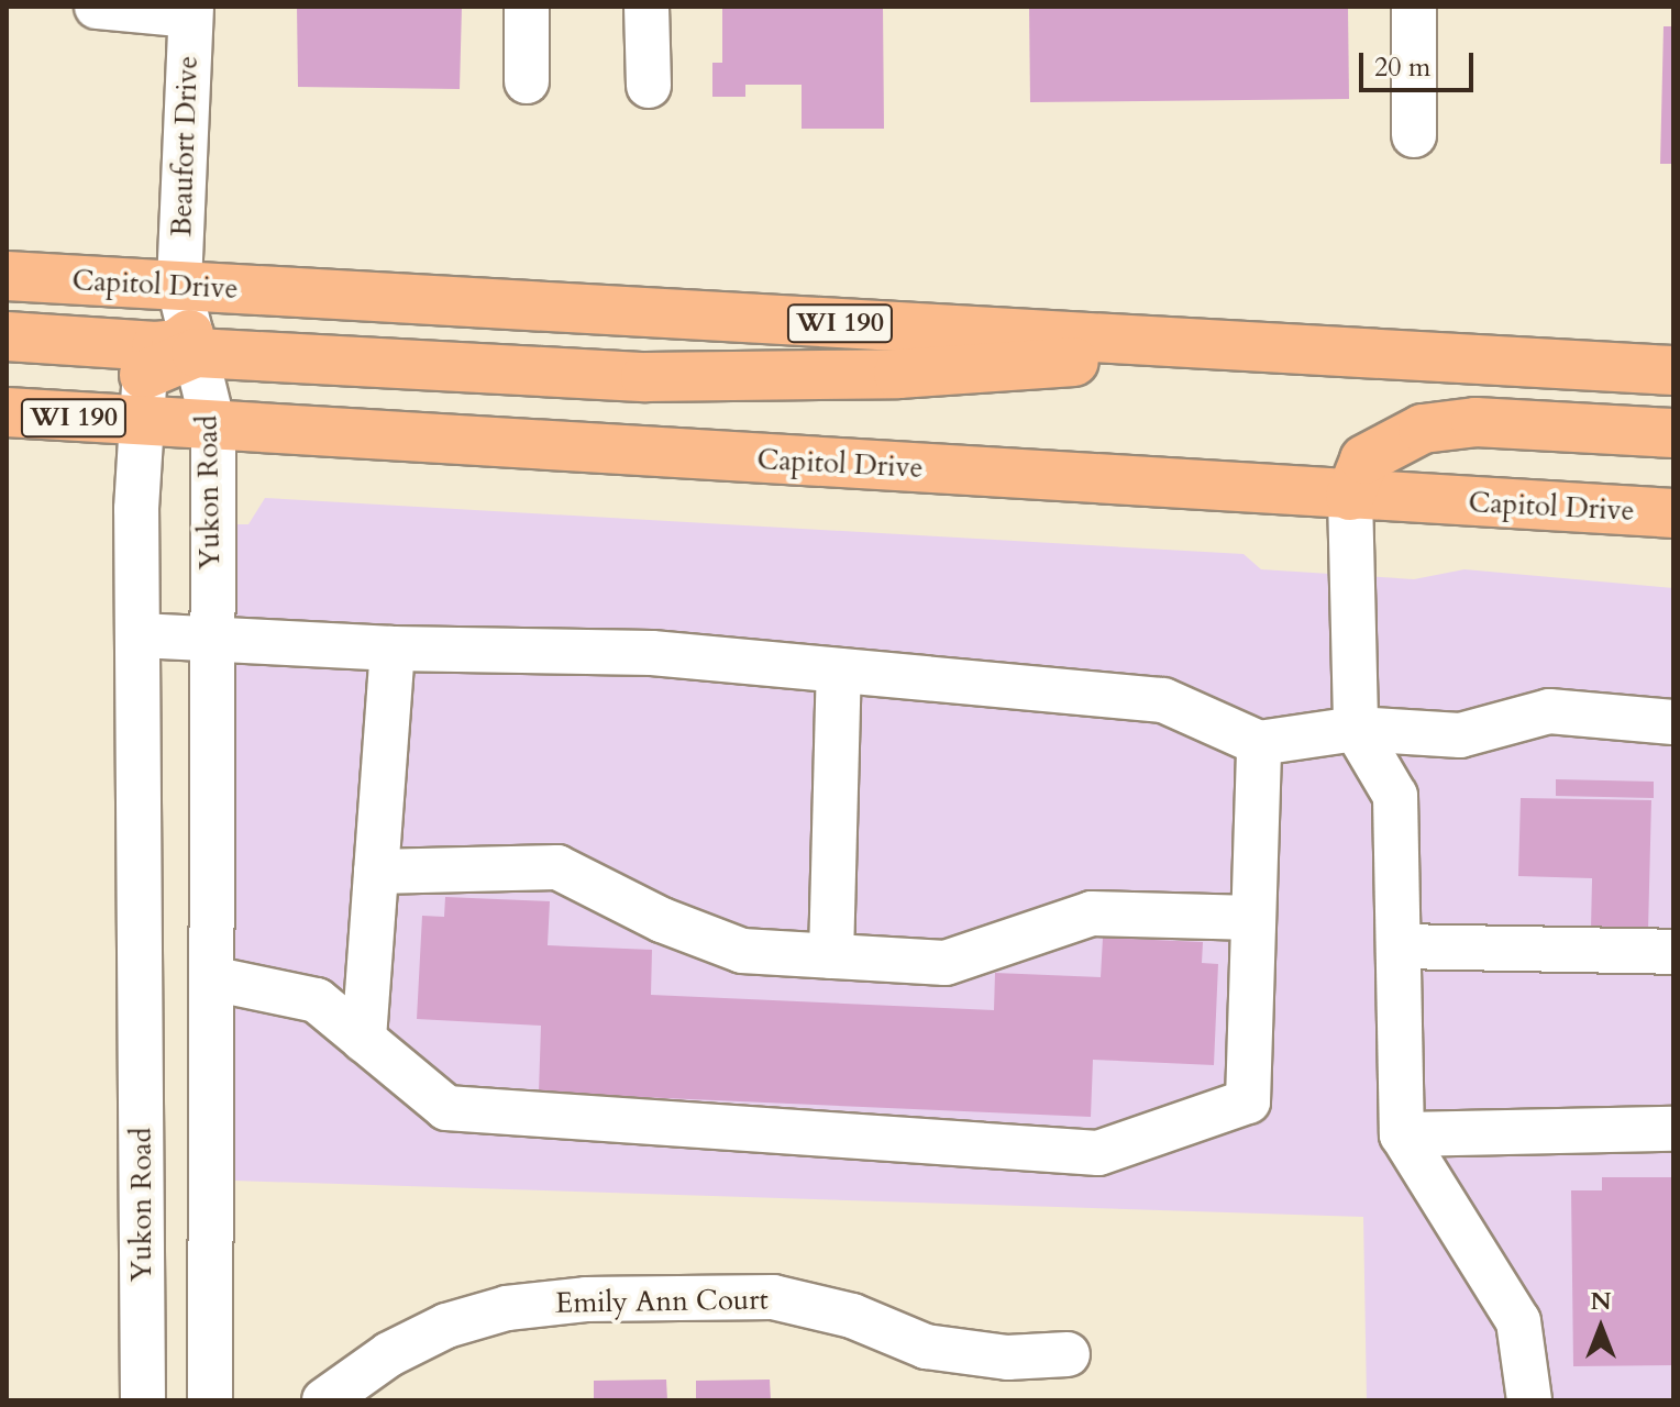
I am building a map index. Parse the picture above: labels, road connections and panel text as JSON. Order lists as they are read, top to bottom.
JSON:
{
  "streets": {
    "main road": ["Capitol Drive", "WI 190"],
    "street": ["Beaufort Drive", "Yukon Road", "Emily Ann Court"]
  },
  "crossings": [
    ["Beaufort Drive", "Capitol Drive"],
    ["Beaufort Drive", "Yukon Road"],
    ["Capitol Drive", "Yukon Road"]
  ],
  "scale_bar": "20 m",
  "north": "top"
}
